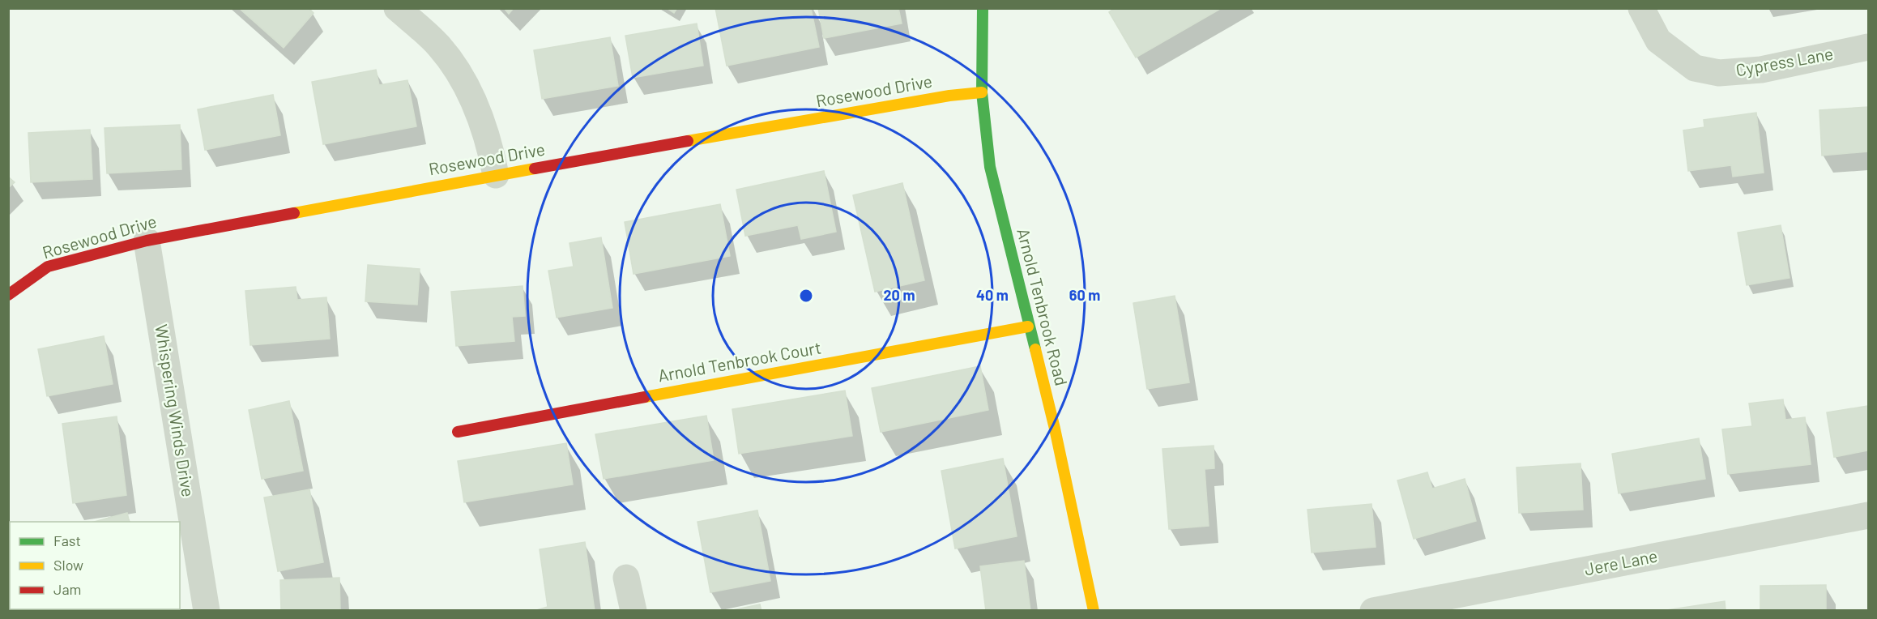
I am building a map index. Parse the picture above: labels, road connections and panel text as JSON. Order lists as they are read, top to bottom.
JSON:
{
  "streets": {
    "street": [
      "Cypress Lane",
      "Rosewood Drive",
      "Arnold Tenbrook Road",
      "Arnold Tenbrook Court",
      "Whispering Winds Drive",
      "Jere Lane"
    ]
  },
  "crossings": [
    ["Rosewood Drive", "Arnold Tenbrook Road"],
    ["Rosewood Drive", "Whispering Winds Drive"],
    ["Arnold Tenbrook Road", "Arnold Tenbrook Court"]
  ],
  "legend": ["Fast", "Slow", "Jam"],
  "rings": ["20 m", "40 m", "60 m"]
}
